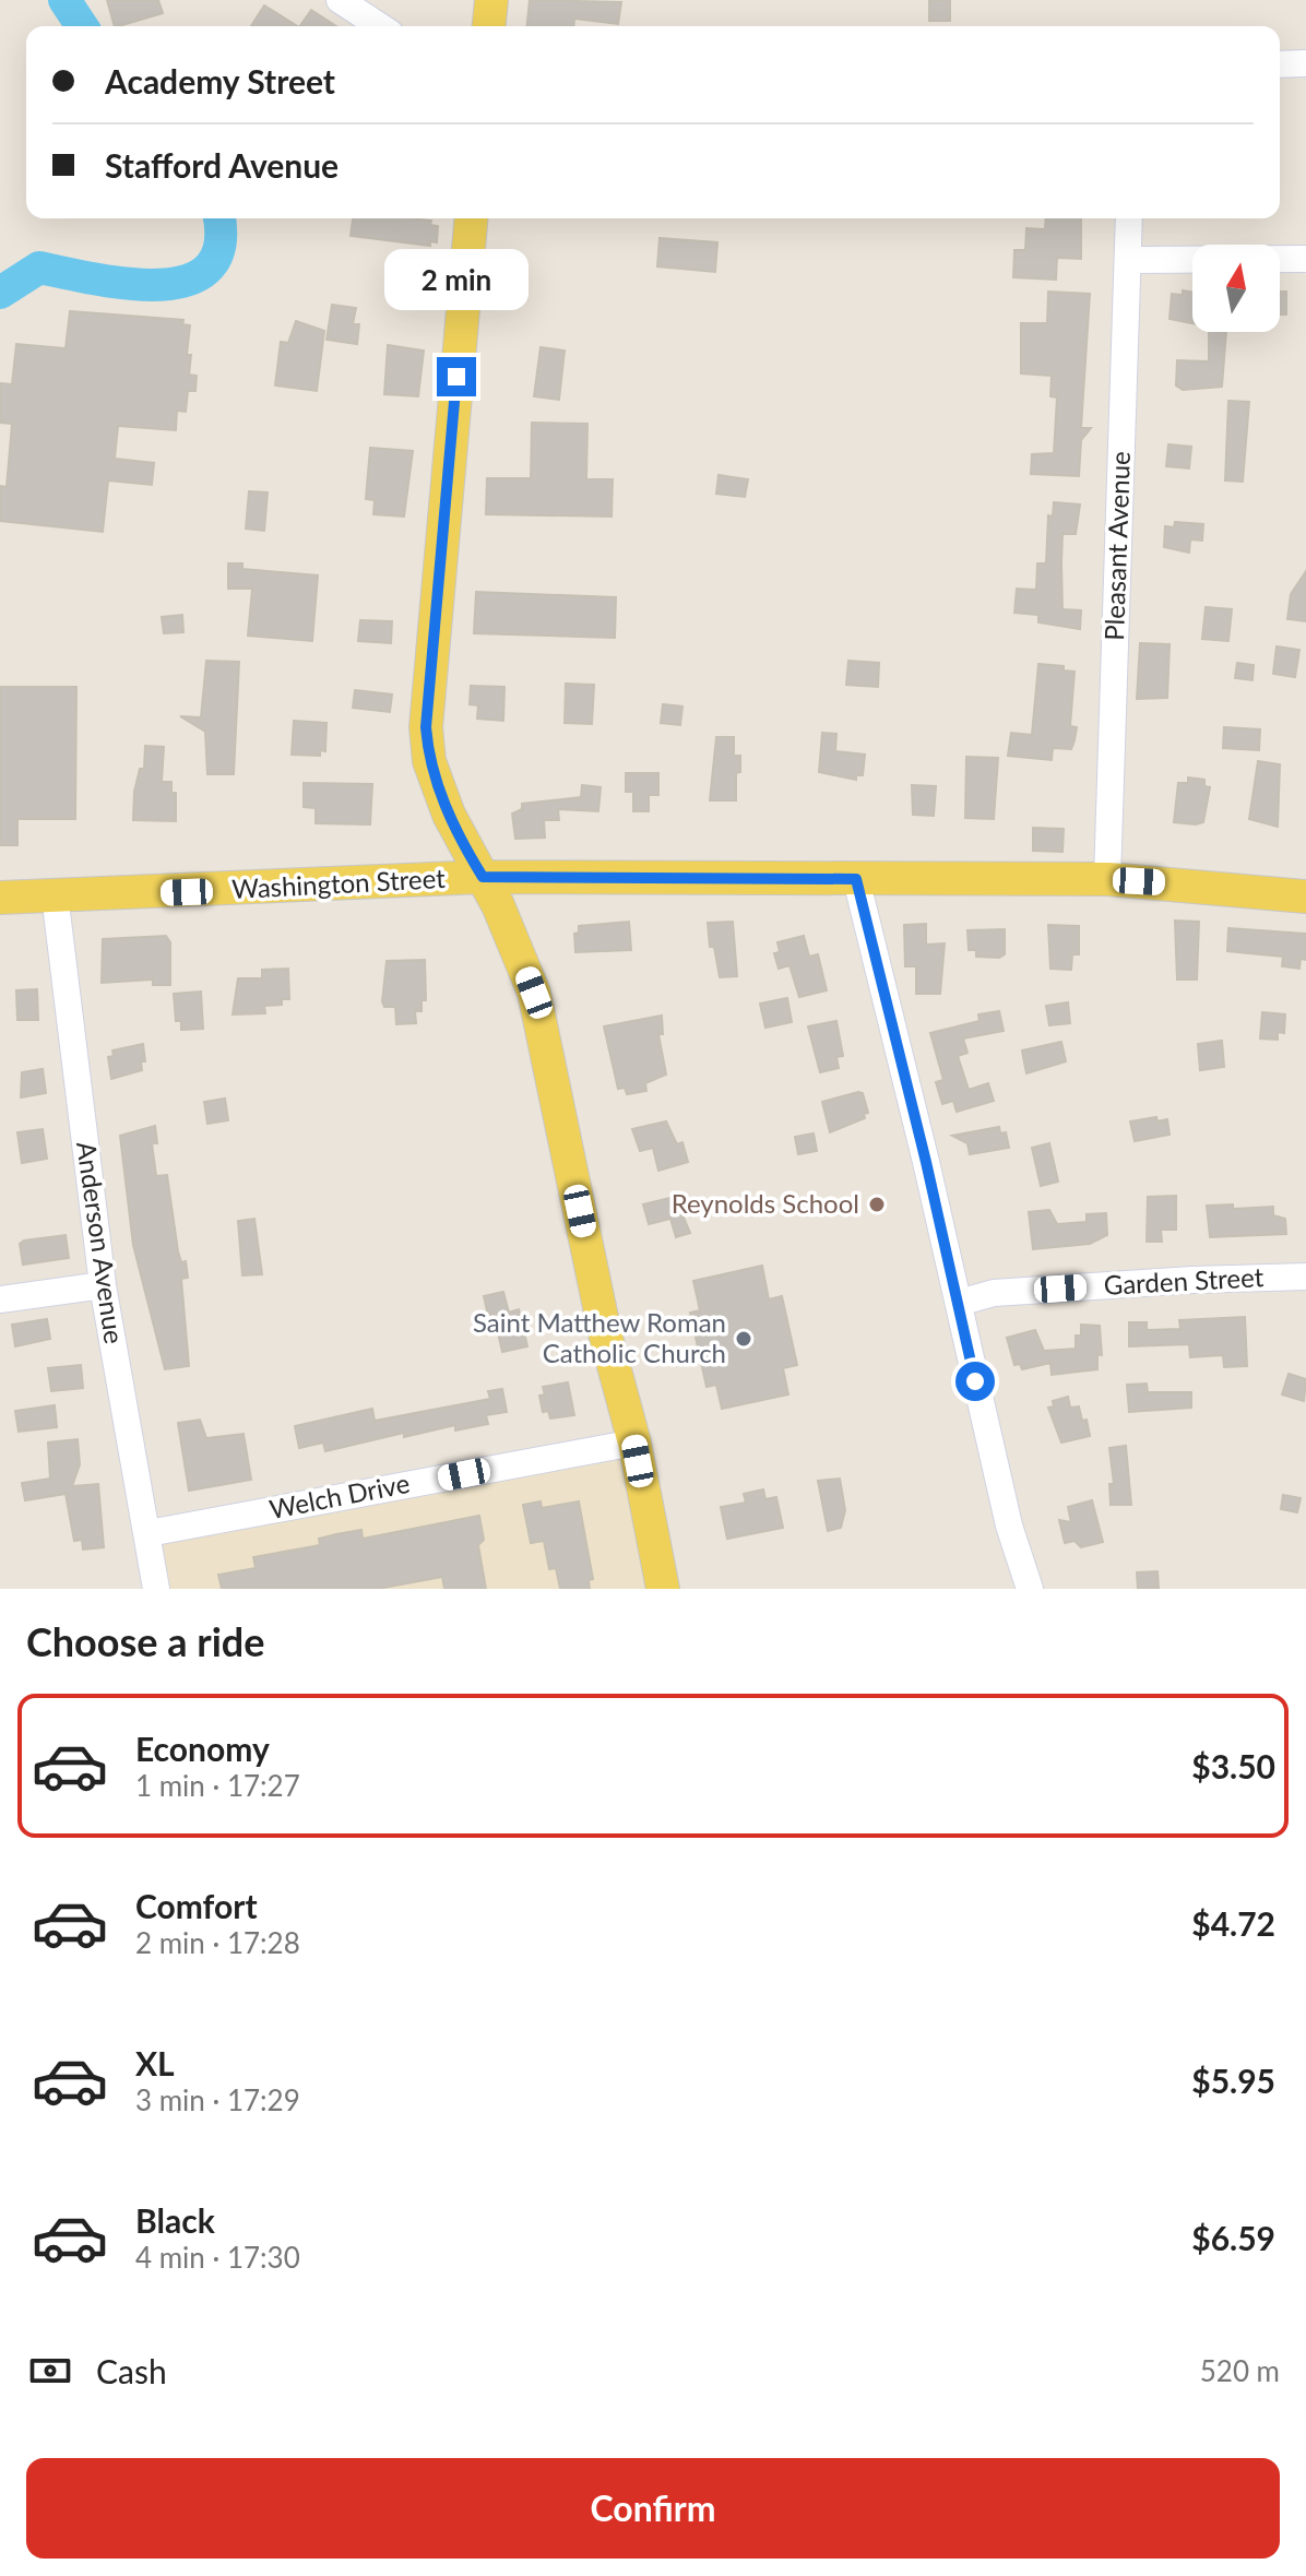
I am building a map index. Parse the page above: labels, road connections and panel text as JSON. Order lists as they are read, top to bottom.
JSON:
{
  "streets": {
    "main road": ["Washington Street"],
    "street": [
      "Pleasant Avenue",
      "Anderson Avenue",
      "Garden Street",
      "Welch Drive"
    ]
  },
  "crossings": [
    ["Pleasant Avenue", "Washington Street"],
    ["Washington Street", "Anderson Avenue"],
    ["Anderson Avenue", "Welch Drive"]
  ],
  "places": ["Reynolds School", "Saint Matthew Roman Catholic Church"],
  "north": "top",
  "page": {
    "banner": ["Academy Street", "Stafford Avenue"],
    "bubble": "2 min",
    "heading": "Choose a ride",
    "list": [
      {
        "name": "Economy",
        "note": "1 min · 17:27",
        "value": "$3.50"
      },
      {
        "name": "Comfort",
        "note": "2 min · 17:28",
        "value": "$4.72"
      },
      {
        "name": "XL",
        "note": "3 min · 17:29",
        "value": "$5.95"
      },
      {
        "name": "Black",
        "note": "4 min · 17:30",
        "value": "$6.59"
      }
    ],
    "pay": ["Cash", "520 m"],
    "buttons": "Confirm"
  }
}
